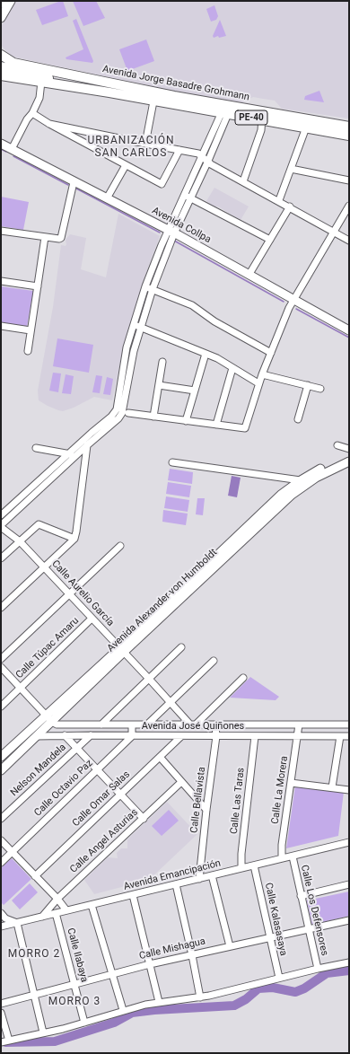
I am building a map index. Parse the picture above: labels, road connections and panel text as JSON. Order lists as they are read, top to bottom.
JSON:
{
  "streets": {
    "highway": ["Avenida Jorge Basadre Grohmann", "PE-40"],
    "main road": ["Avenida Collpa", "Avenida Alexander von Humboldt"],
    "street": [
      "Calle Aurelio García",
      "Calle Túpac Amaru",
      "Avenida José Quiñones",
      "Nelson Mandela",
      "Calle Octavio Paz",
      "Calle La Morera",
      "Calle Omar Salas",
      "Calle Bellavista",
      "Calle Las Taras",
      "Calle Angel Asturias",
      "Avenida Emancipación",
      "Calle Los Defensores",
      "Calle Kalasasaya",
      "Calle Mishagua",
      "Calle Ilabaya"
    ]
  },
  "crossings": [
    ["Calle Aurelio García", "Avenida Alexander von Humboldt"],
    ["Calle Aurelio García", "Calle Túpac Amaru"],
    ["Calle Aurelio García", "Avenida José Quiñones"],
    ["Avenida Alexander von Humboldt", "Avenida José Quiñones"],
    ["Avenida José Quiñones", "Nelson Mandela"],
    ["Avenida José Quiñones", "Calle Octavio Paz"],
    ["Avenida José Quiñones", "Calle La Morera"],
    ["Avenida José Quiñones", "Calle Omar Salas"],
    ["Avenida José Quiñones", "Calle Bellavista"],
    ["Avenida José Quiñones", "Calle Las Taras"],
    ["Calle La Morera", "Avenida Emancipación"],
    ["Calle Bellavista", "Avenida Emancipación"],
    ["Calle Las Taras", "Avenida Emancipación"],
    ["Calle Angel Asturias", "Avenida Emancipación"],
    ["Avenida Emancipación", "Calle Los Defensores"],
    ["Avenida Emancipación", "Calle Kalasasaya"],
    ["Avenida Emancipación", "Calle Ilabaya"],
    ["Calle Los Defensores", "Calle Mishagua"],
    ["Calle Kalasasaya", "Calle Mishagua"],
    ["Calle Mishagua", "Calle Ilabaya"]
  ],
  "districts": ["URBANIZACIÓN SAN CARLOS", "MORRO 2", "MORRO 3"]
}
